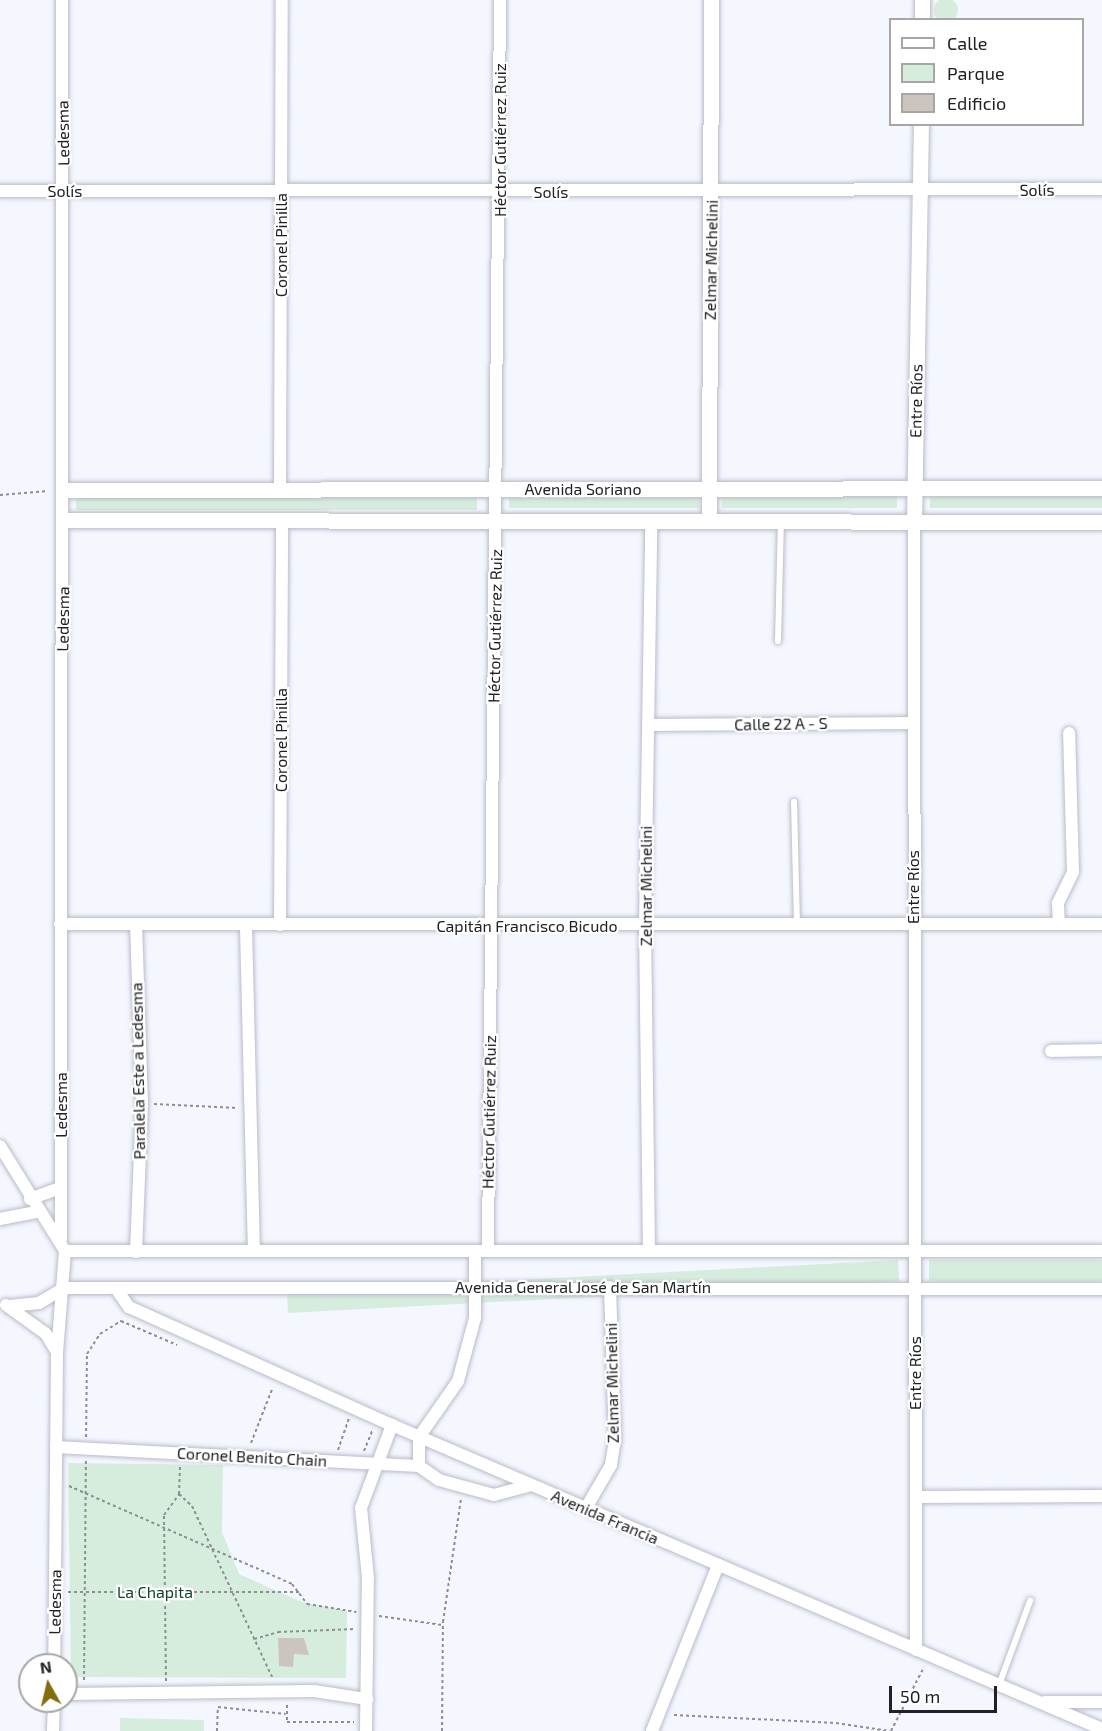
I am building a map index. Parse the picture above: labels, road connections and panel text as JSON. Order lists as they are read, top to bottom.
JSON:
{
  "streets": {
    "street": [
      "Ledesma",
      "Héctor Gutiérrez Ruiz",
      "Solís",
      "Coronel Pinilla",
      "Zelmar Michelini",
      "Entre Ríos",
      "Avenida Soriano",
      "Calle 22 A - S",
      "Capitán Francisco Bicudo",
      "Paralela Este a Ledesma",
      "Avenida General José de San Martín",
      "Coronel Benito Chain",
      "Avenida Francia"
    ]
  },
  "crossings": [
    ["Ledesma", "Solís"],
    ["Ledesma", "Avenida Soriano"],
    ["Ledesma", "Capitán Francisco Bicudo"],
    ["Ledesma", "Avenida General José de San Martín"],
    ["Ledesma", "Coronel Benito Chain"],
    ["Héctor Gutiérrez Ruiz", "Solís"],
    ["Héctor Gutiérrez Ruiz", "Avenida Soriano"],
    ["Héctor Gutiérrez Ruiz", "Capitán Francisco Bicudo"],
    ["Solís", "Coronel Pinilla"],
    ["Solís", "Zelmar Michelini"],
    ["Solís", "Entre Ríos"],
    ["Coronel Pinilla", "Avenida Soriano"],
    ["Coronel Pinilla", "Capitán Francisco Bicudo"],
    ["Zelmar Michelini", "Avenida Soriano"],
    ["Zelmar Michelini", "Calle 22 A - S"],
    ["Zelmar Michelini", "Capitán Francisco Bicudo"],
    ["Zelmar Michelini", "Avenida General José de San Martín"],
    ["Zelmar Michelini", "Avenida Francia"],
    ["Entre Ríos", "Avenida Soriano"],
    ["Entre Ríos", "Calle 22 A - S"],
    ["Entre Ríos", "Capitán Francisco Bicudo"],
    ["Entre Ríos", "Avenida General José de San Martín"],
    ["Entre Ríos", "Avenida Francia"],
    ["Capitán Francisco Bicudo", "Paralela Este a Ledesma"],
    ["Avenida General José de San Martín", "Avenida Francia"]
  ],
  "parks": ["La Chapita"],
  "legend": ["Calle", "Parque", "Edificio"],
  "scale_bar": "50 m",
  "north": "top"
}
